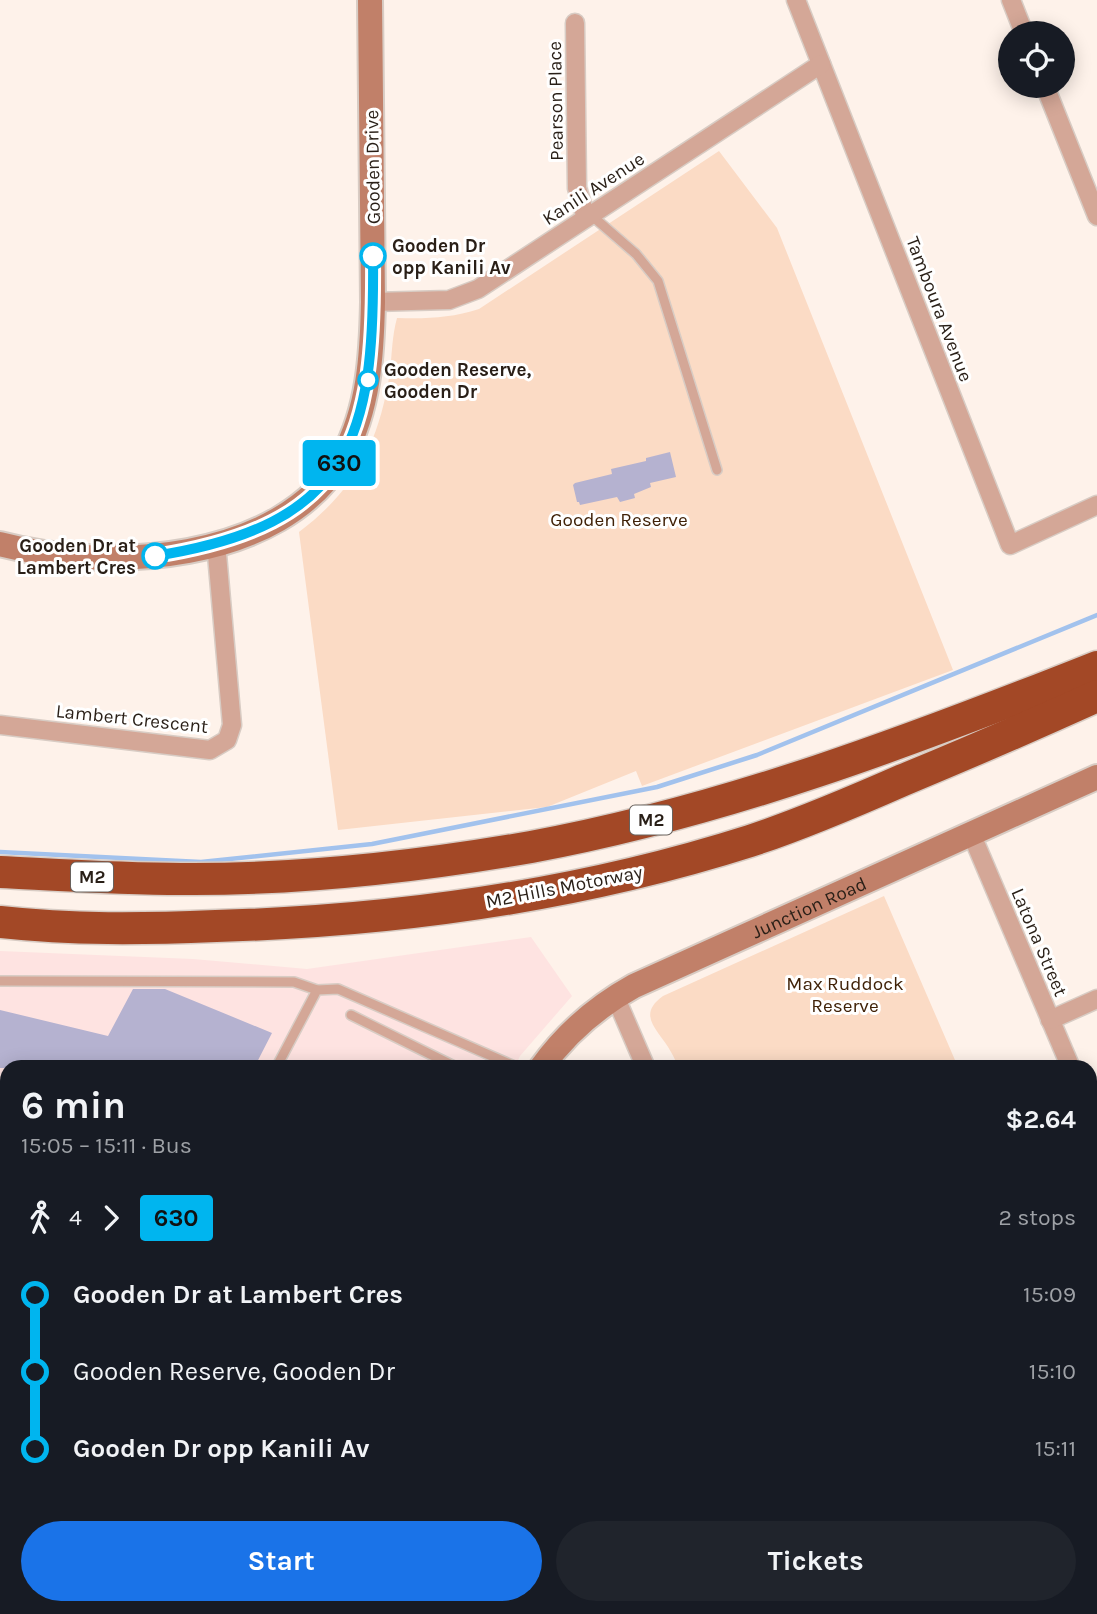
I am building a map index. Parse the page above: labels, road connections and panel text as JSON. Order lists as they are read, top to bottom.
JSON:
{
  "streets": {
    "highway": ["M2", "M2 Hills Motorway"],
    "street": [
      "Pearson Place",
      "Gooden Drive",
      "Kanili Avenue",
      "Tamboura Avenue",
      "Lambert Crescent",
      "Junction Road",
      "Latona Street"
    ]
  },
  "crossings": [
    ["Pearson Place", "Kanili Avenue"],
    ["Gooden Drive", "Kanili Avenue"],
    ["Gooden Drive", "Lambert Crescent"],
    ["Kanili Avenue", "Tamboura Avenue"],
    ["Junction Road", "Latona Street"]
  ],
  "parks": ["Gooden Reserve", "Max Ruddock Reserve"],
  "places": ["Gooden Dr opp Kanili Av", "Gooden Reserve, Gooden Dr", "Gooden Dr at Lambert Cres"],
  "lines": ["bus line 630"],
  "page": {
    "on_map": "630",
    "heading": ["6 min", "15:05 – 15:11 · Bus", "$2.64"],
    "legs": ["4", "630", "2 stops"],
    "list": [
      {
        "name": "Gooden Dr at Lambert Cres",
        "value": "15:09"
      },
      {
        "name": "Gooden Reserve, Gooden Dr",
        "value": "15:10"
      },
      {
        "name": "Gooden Dr opp Kanili Av",
        "value": "15:11"
      }
    ],
    "buttons": ["Start", "Tickets"]
  }
}
